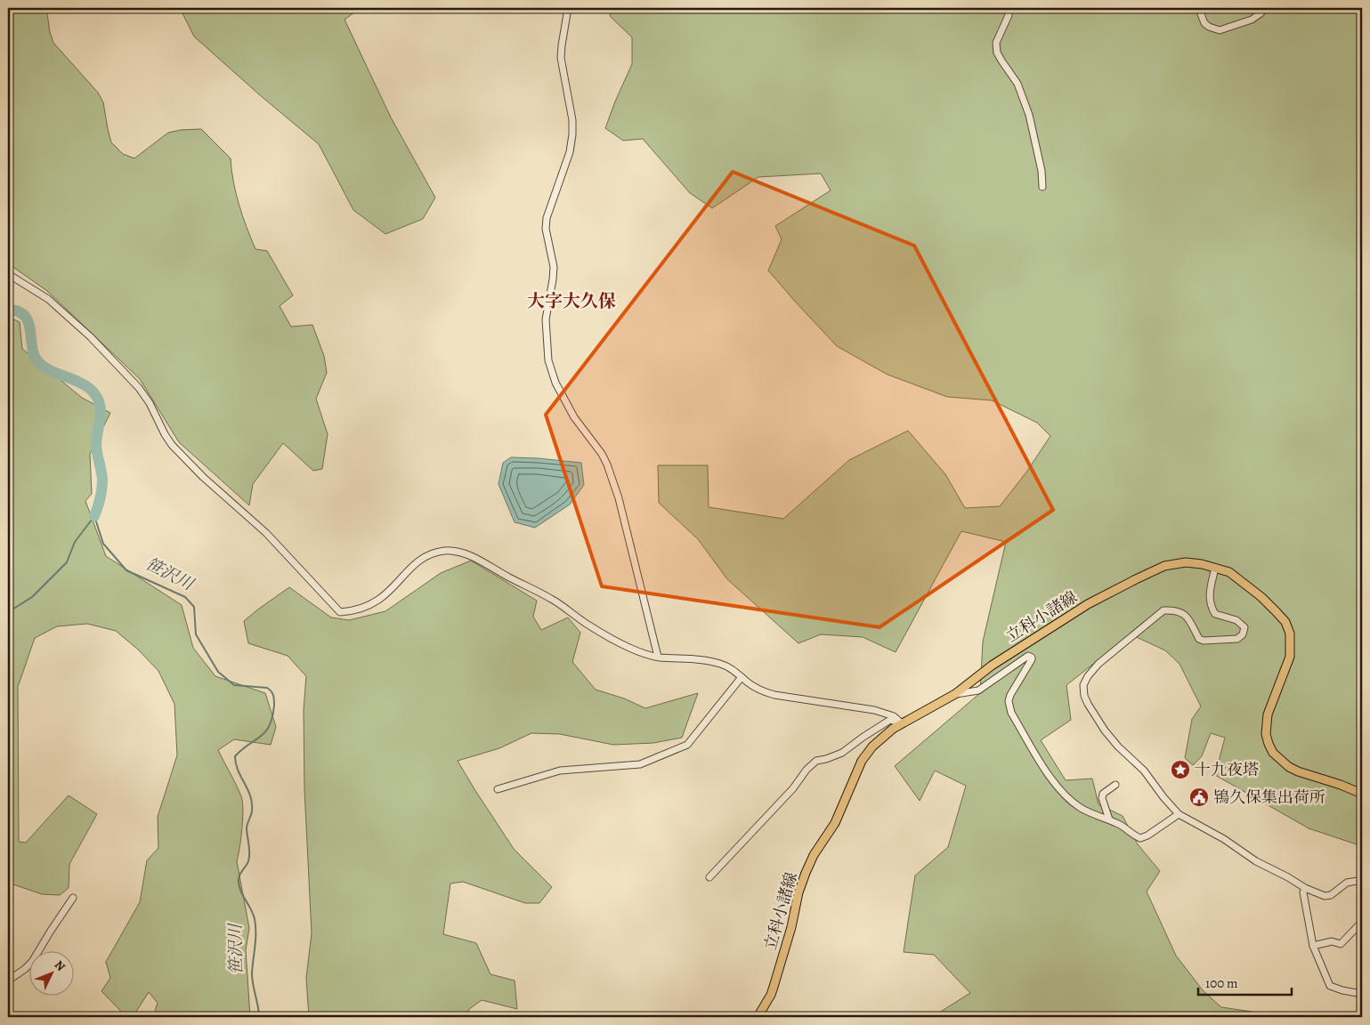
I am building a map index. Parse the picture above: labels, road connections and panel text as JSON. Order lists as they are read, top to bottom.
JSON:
{
  "streets": {
    "main road": ["立科小諸線"]
  },
  "districts": ["大字大久保"],
  "water": ["笹沢川"],
  "places": {
    "place": ["十九夜塔"],
    "public building": ["鴇久保集出荷所"]
  },
  "scale_bar": "100 m",
  "north": "top right"
}
